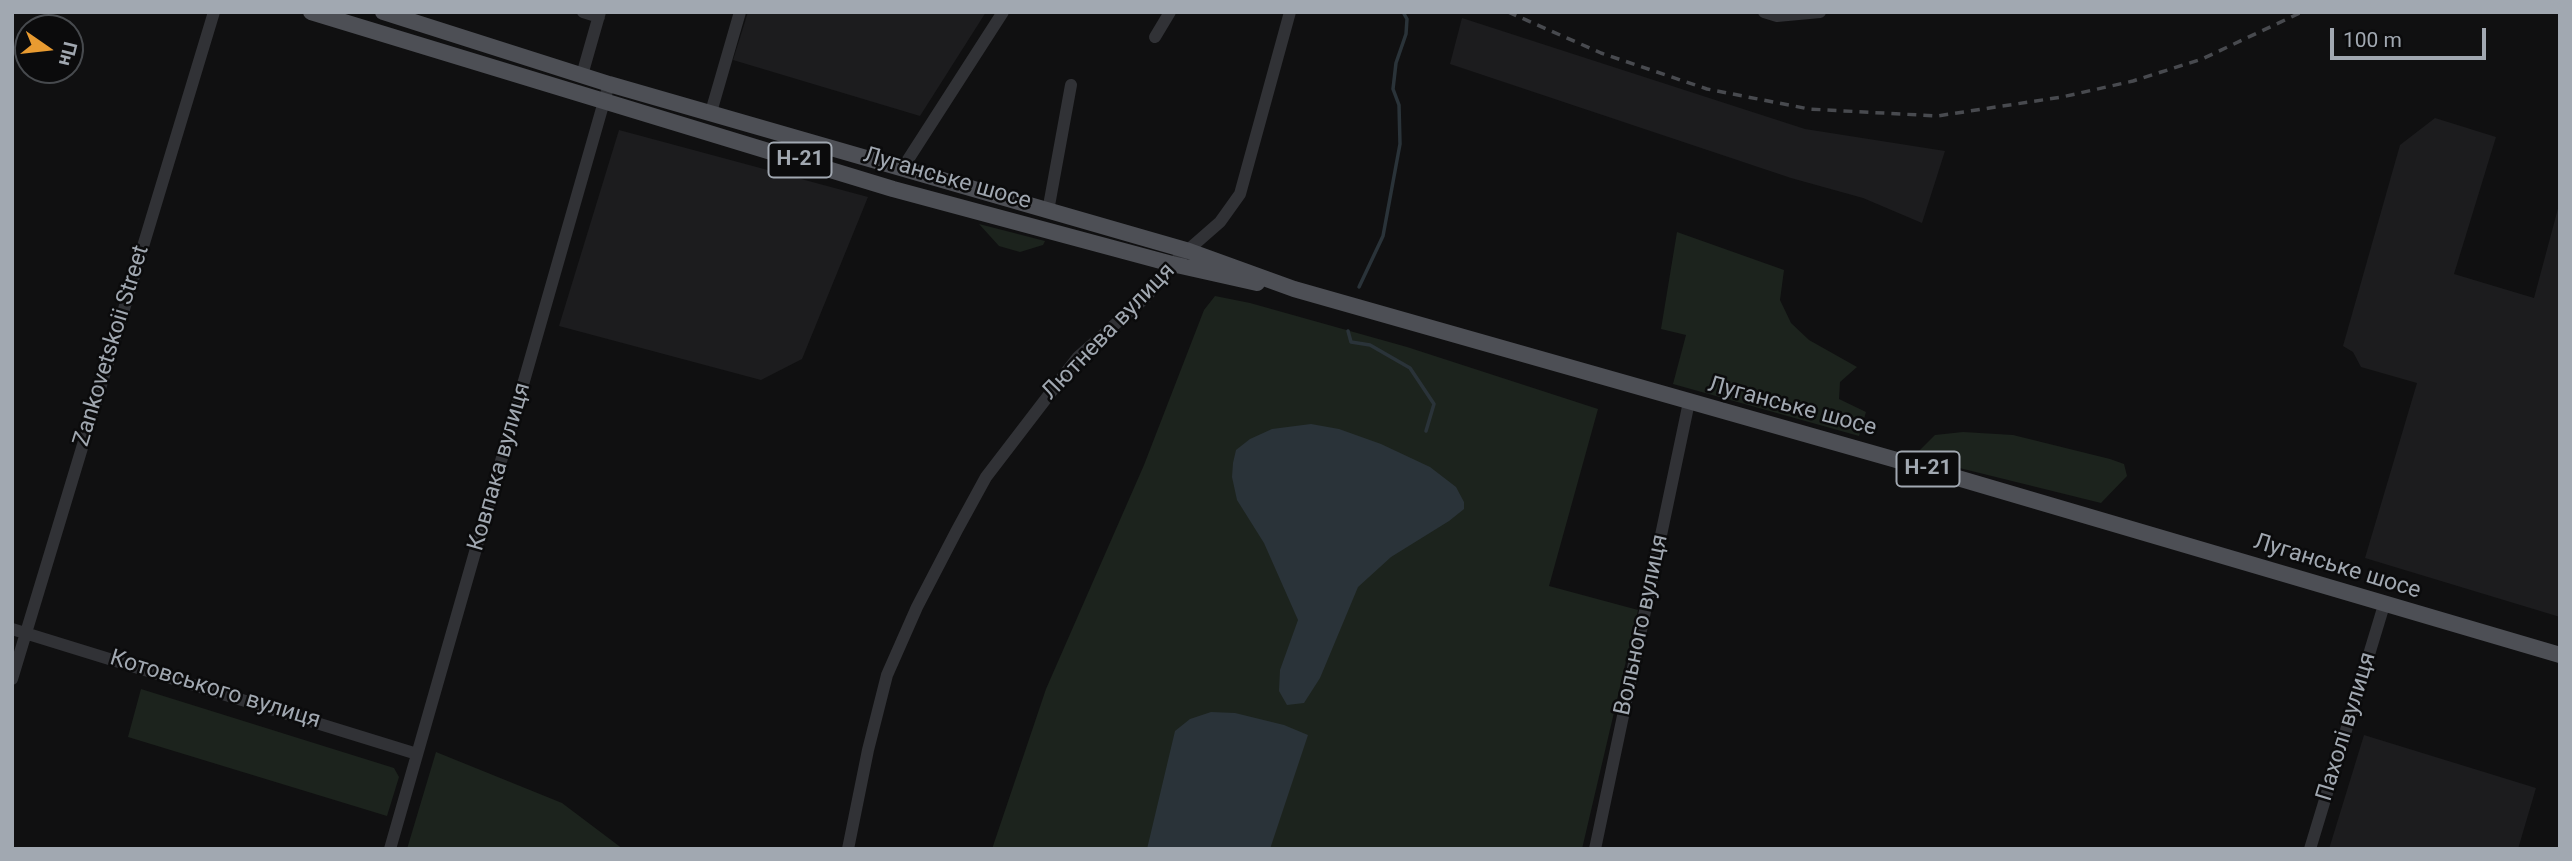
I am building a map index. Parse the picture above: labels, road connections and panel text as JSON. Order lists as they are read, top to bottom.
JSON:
{
  "streets": {
    "main road": ["Н-21", "Луганське шосе"],
    "street": [
      "Лютнева вулиця",
      "Zankovetskoii Street",
      "Ковпака вулиця",
      "Вольного вулиця",
      "Котовського вулиця",
      "Пахолі вулиця"
    ]
  },
  "crossings": [
    ["Луганське шосе", "Лютнева вулиця"],
    ["Луганське шосе", "Ковпака вулиця"],
    ["Луганське шосе", "Вольного вулиця"],
    ["Луганське шосе", "Пахолі вулиця"],
    ["Zankovetskoii Street", "Котовського вулиця"],
    ["Ковпака вулиця", "Котовського вулиця"]
  ],
  "scale_bar": "100 m",
  "north": "right"
}
